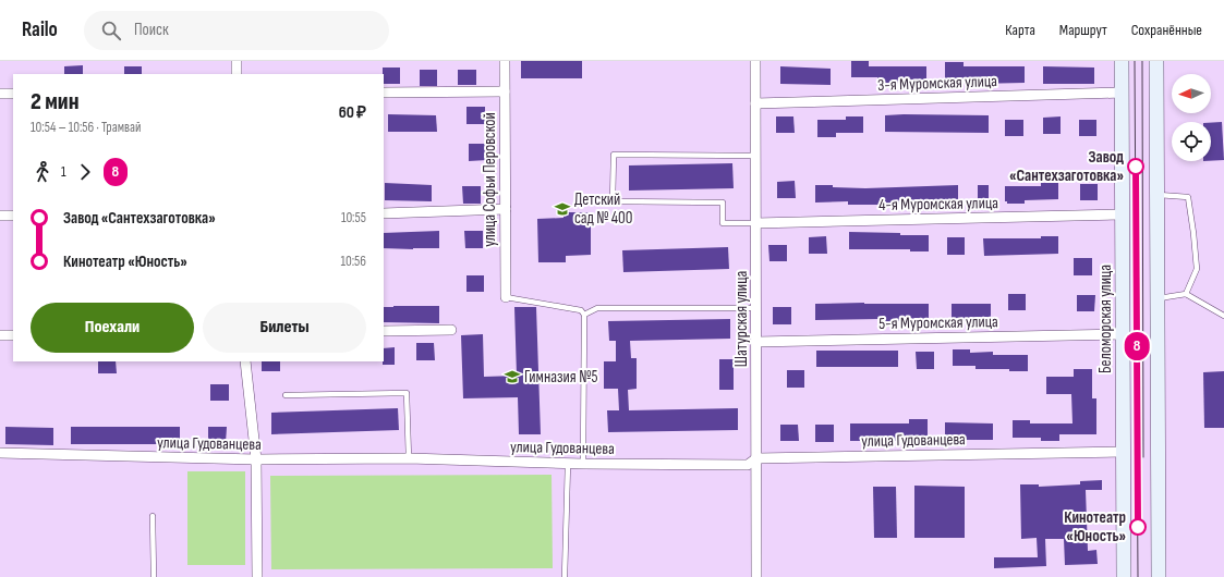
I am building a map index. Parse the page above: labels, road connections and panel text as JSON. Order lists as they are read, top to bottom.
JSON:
{
  "streets": {
    "main road": ["Беломорская улица"],
    "street": [
      "3-я Муромская улица",
      "улица Софьи Перовской",
      "4-я Муромская улица",
      "Шатурская улица",
      "5-я Муромская улица",
      "улица Гудованцева"
    ]
  },
  "crossings": [
    ["3-я Муромская улица", "Шатурская улица"],
    ["3-я Муромская улица", "Беломорская улица"],
    ["4-я Муромская улица", "Шатурская улица"],
    ["4-я Муромская улица", "Беломорская улица"],
    ["Шатурская улица", "5-я Муромская улица"],
    ["Шатурская улица", "улица Гудованцева"],
    ["Беломорская улица", "5-я Муромская улица"],
    ["Беломорская улица", "улица Гудованцева"]
  ],
  "places": {
    "other": ["Завод «Сантехзаготовка»", "Кинотеатр «Юность»"],
    "school or university": ["Детский сад № 400", "Гимназия №5"]
  },
  "lines": ["tram line 8"],
  "north": "left",
  "page": {
    "header": "Railo",
    "search": "Поиск",
    "nav": ["Карта", "Маршрут", "Сохранённые"],
    "on_map": "8",
    "heading": ["2 мин", "10:54 – 10:56 · Трамвай", "60 ₽"],
    "legs": ["1", "8"],
    "list": [
      {
        "name": "Завод «Сантехзаготовка»",
        "value": "10:55"
      },
      {
        "name": "Кинотеатр «Юность»",
        "value": "10:56"
      }
    ],
    "buttons": ["Поехали", "Билеты"]
  }
}
